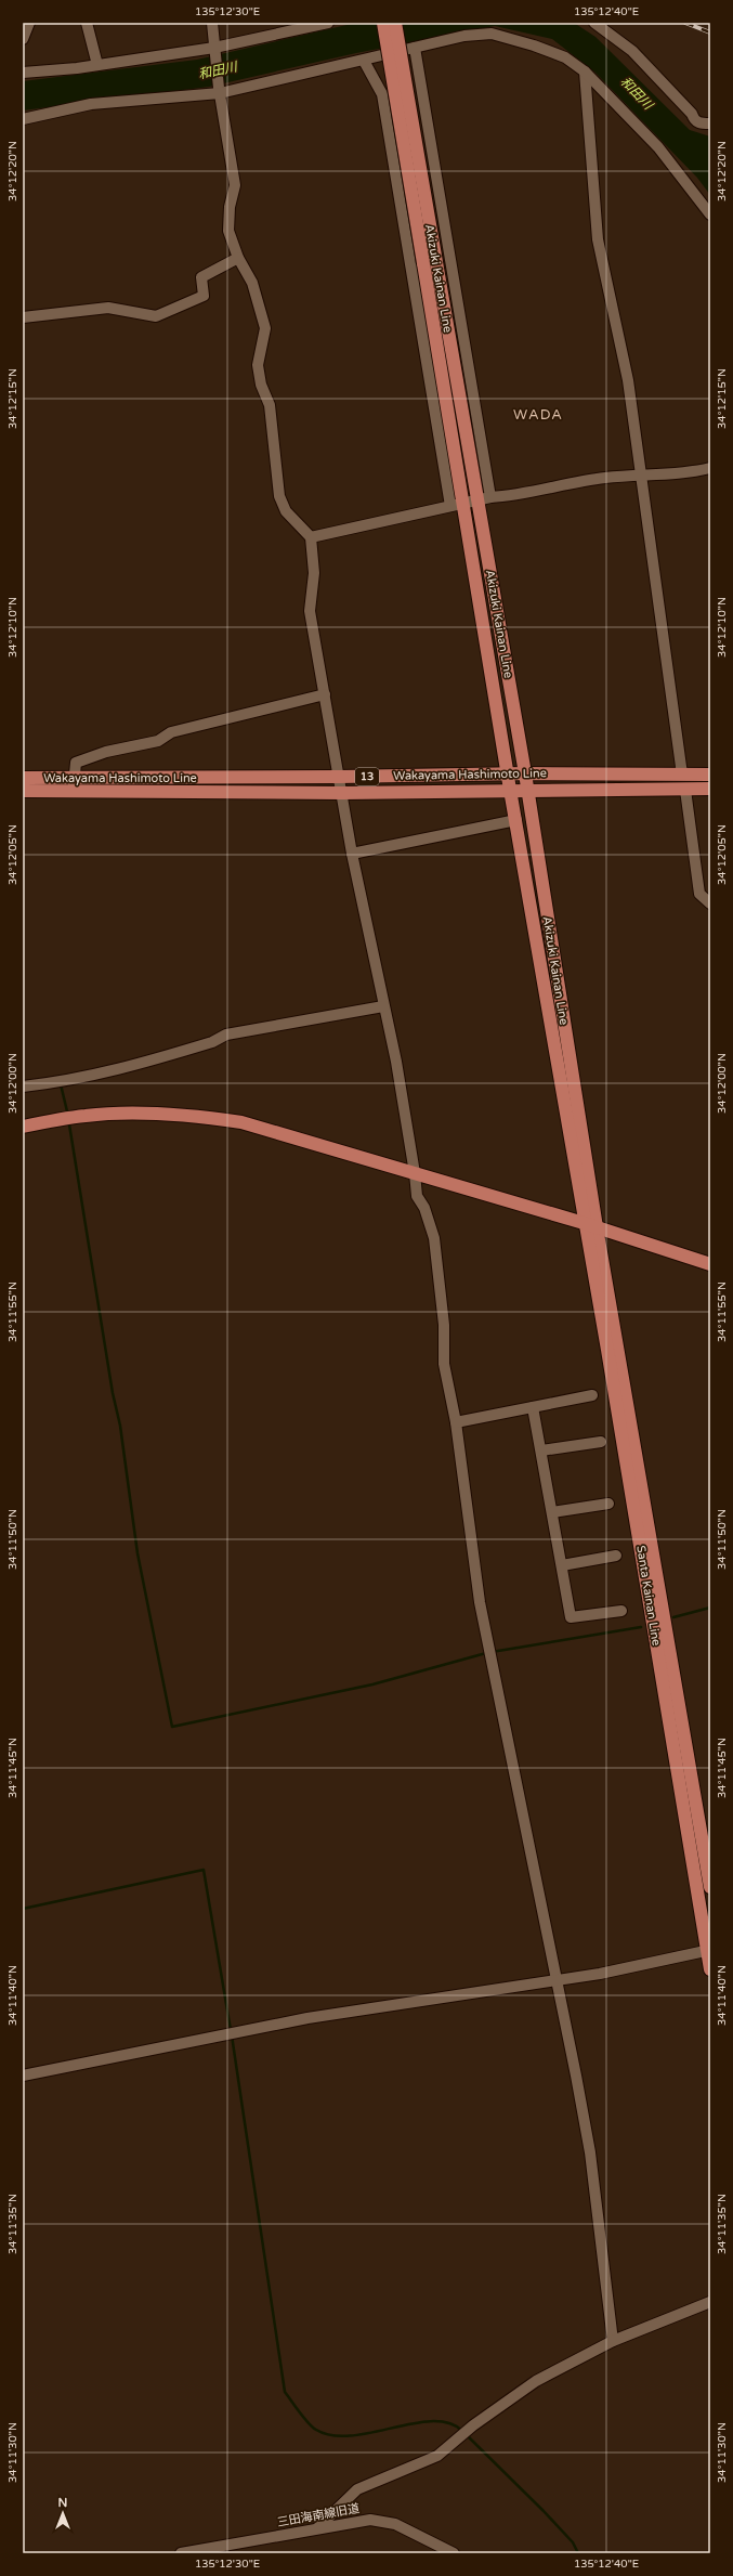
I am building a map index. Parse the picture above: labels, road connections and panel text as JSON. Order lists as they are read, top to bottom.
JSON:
{
  "streets": {
    "main road": [
      "Akizuki Kainan Line",
      "Wakayama Hashimoto Line",
      "13",
      "Santa Kainan Line"
    ],
    "street": ["三田海南線旧道"]
  },
  "crossings": [
    ["Akizuki Kainan Line", "Wakayama Hashimoto Line"],
    ["Akizuki Kainan Line", "Santa Kainan Line"]
  ],
  "districts": ["WADA"],
  "water": ["和田川"],
  "north": "top",
  "coordinates": [
    "135°12'30\"E",
    "135°12'40\"E",
    "34°12'20\"N",
    "34°12'15\"N",
    "34°12'10\"N",
    "34°12'05\"N",
    "34°12'00\"N",
    "34°11'55\"N",
    "34°11'50\"N",
    "34°11'45\"N",
    "34°11'40\"N",
    "34°11'35\"N",
    "34°11'30\"N"
  ]
}
